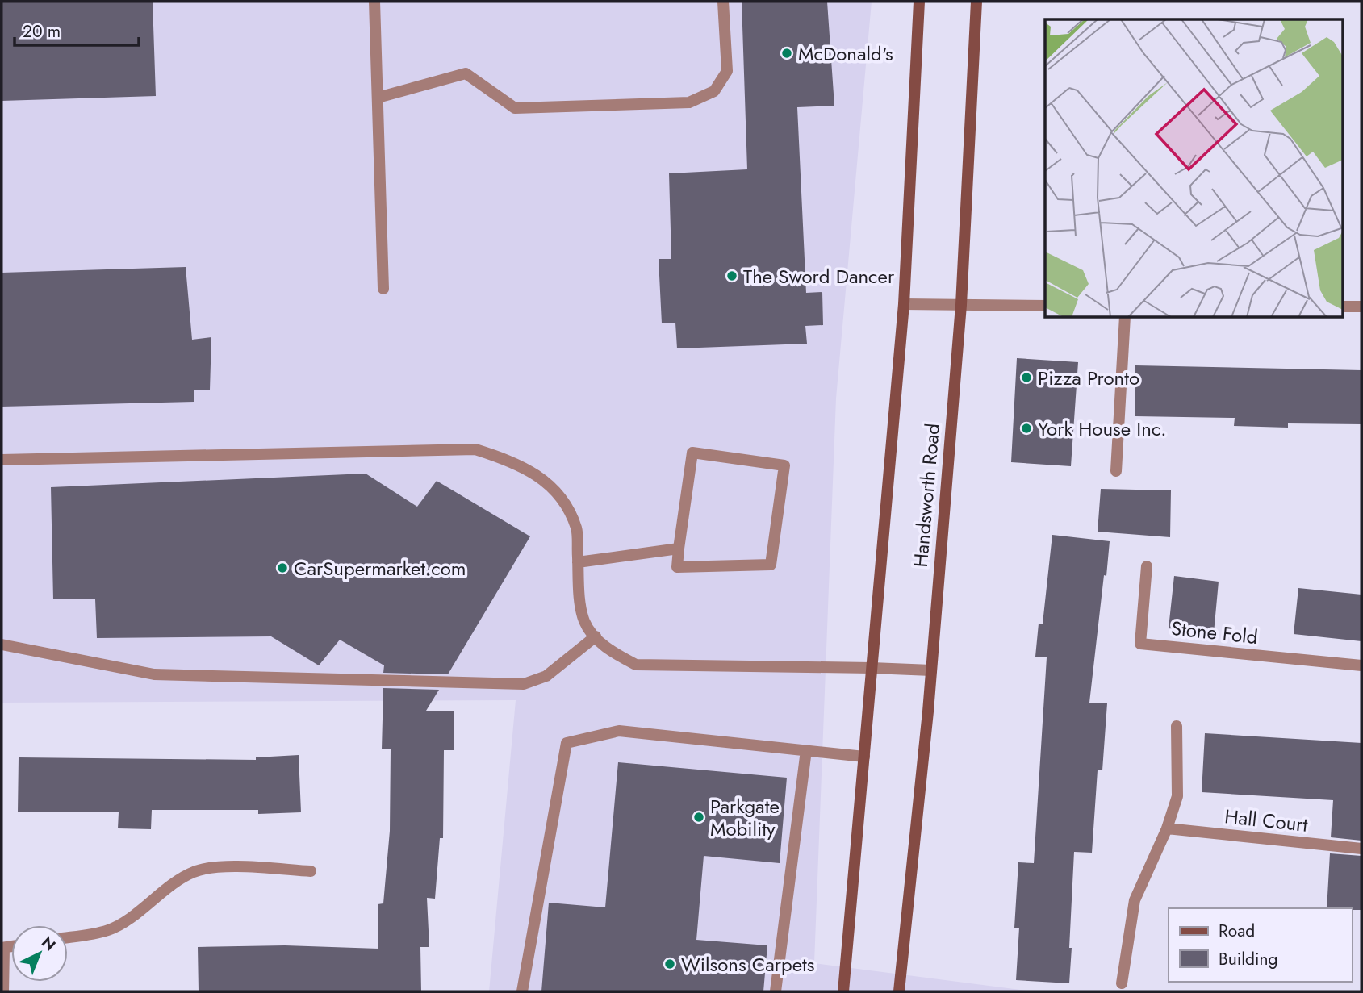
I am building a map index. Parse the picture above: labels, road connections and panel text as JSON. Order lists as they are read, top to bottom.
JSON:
{
  "streets": {
    "main road": ["Handsworth Road"],
    "street": ["Stone Fold", "Hall Court"]
  },
  "places": [
    "McDonald's",
    "The Sword Dancer",
    "Pizza Pronto",
    "York House Inc.",
    "CarSupermarket.com",
    "Parkgate Mobility",
    "Wilsons Carpets"
  ],
  "legend": ["Road", "Building"],
  "scale_bar": "20 m",
  "north": "top right"
}
